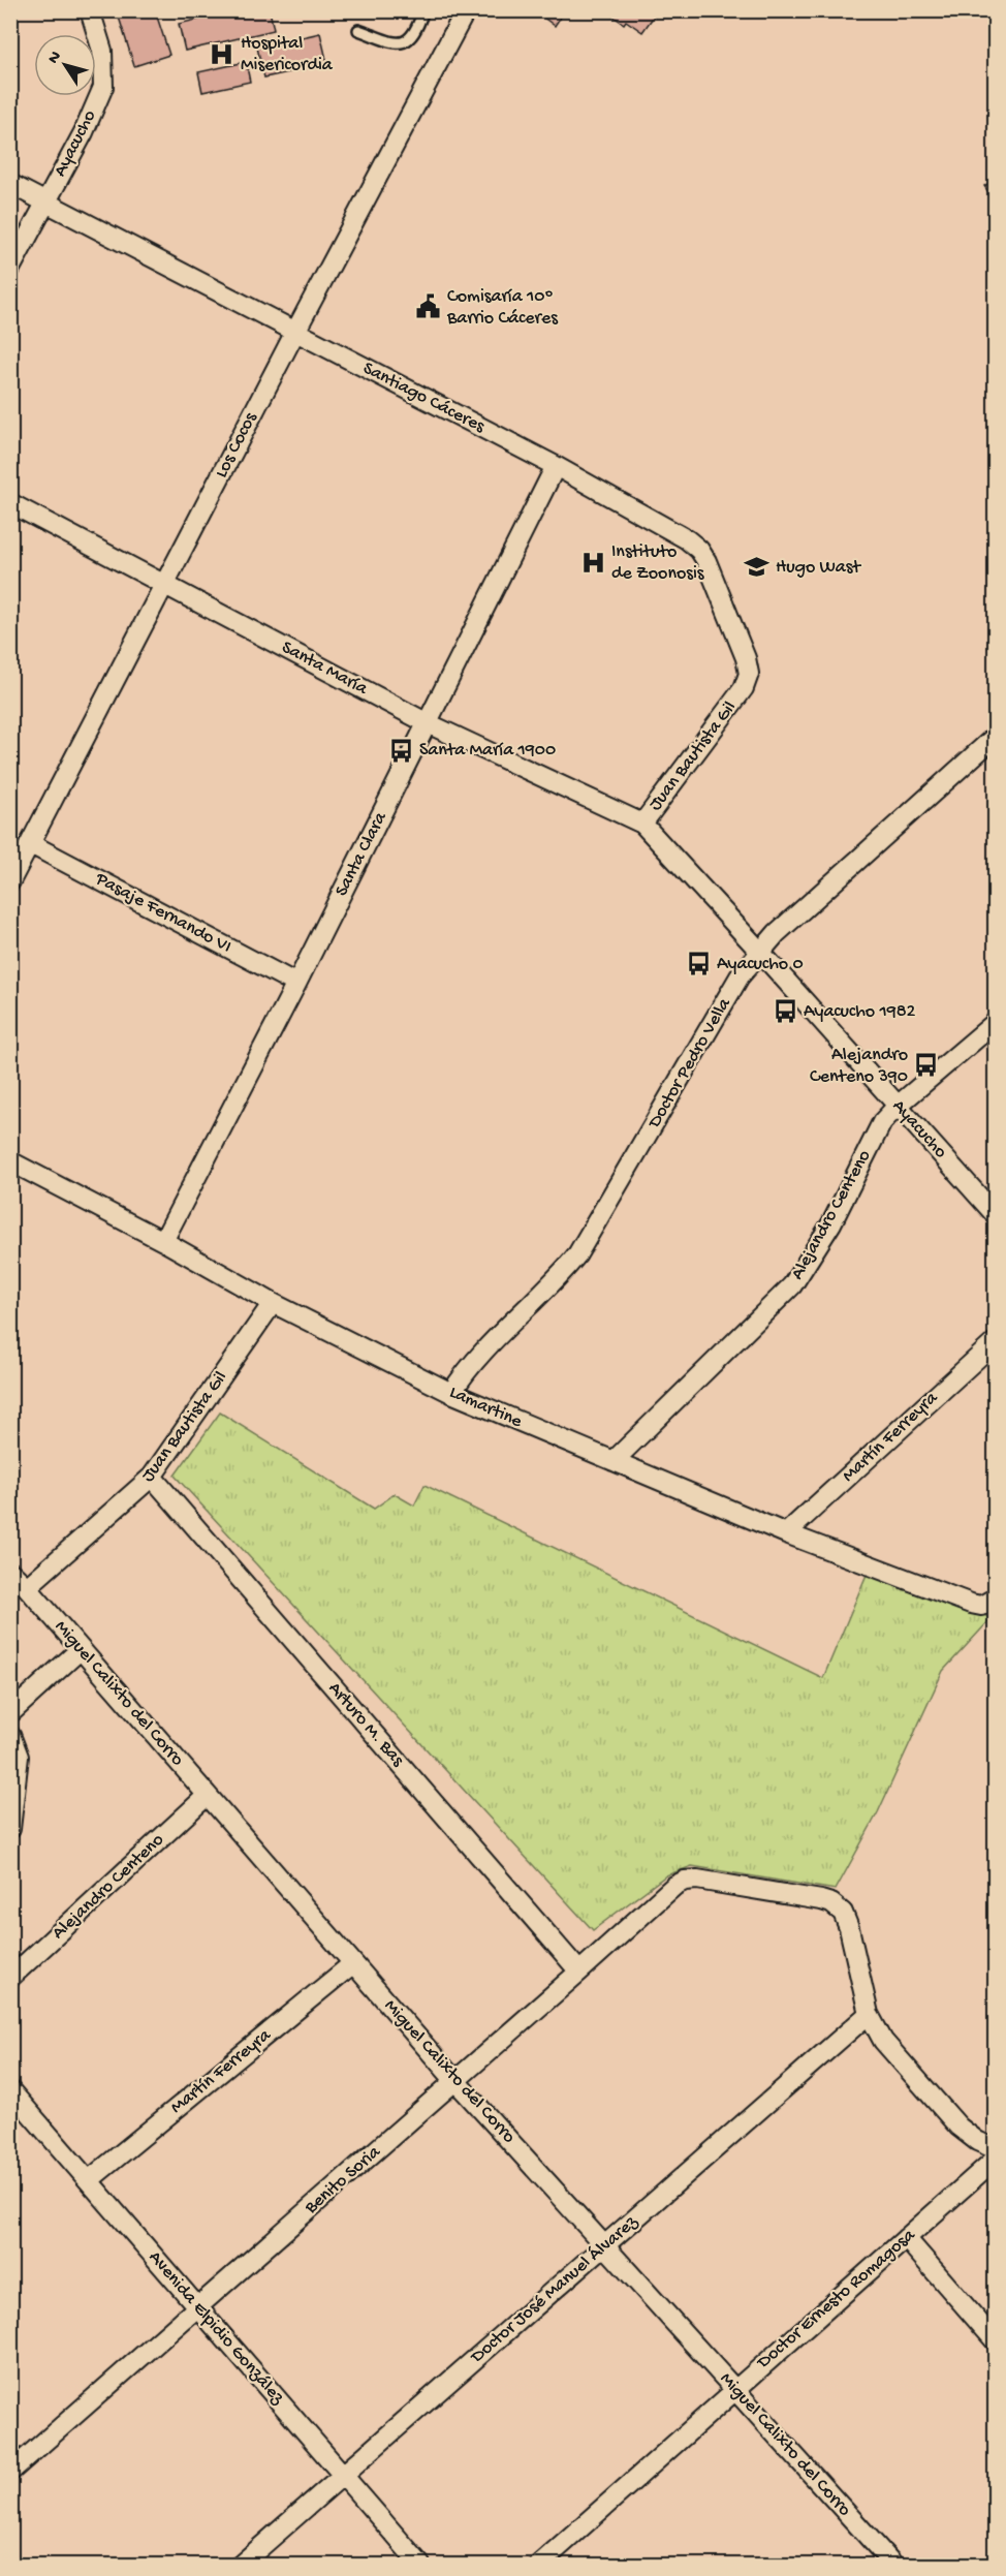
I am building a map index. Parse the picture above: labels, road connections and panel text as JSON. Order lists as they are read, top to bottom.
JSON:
{
  "streets": {
    "street": [
      "Ayacucho",
      "Santiago Cáceres",
      "Los Cocos",
      "Santa María",
      "Juan Bautista Gil",
      "Santa Clara",
      "Pasaje Fernando VI",
      "Doctor Pedro Vella",
      "Alejandro Centeno",
      "Lamartine",
      "Martín Ferreyra",
      "Miguel Calixto del Corro",
      "Arturo M. Bas",
      "Benito Soria",
      "Doctor José Manuel Álvarez",
      "Doctor Ernesto Romagosa",
      "Avenida Elpidio González"
    ]
  },
  "crossings": [
    ["Ayacucho", "Santiago Cáceres"],
    ["Ayacucho", "Santa María"],
    ["Ayacucho", "Juan Bautista Gil"],
    ["Ayacucho", "Doctor Pedro Vella"],
    ["Ayacucho", "Alejandro Centeno"],
    ["Santiago Cáceres", "Los Cocos"],
    ["Santiago Cáceres", "Juan Bautista Gil"],
    ["Santiago Cáceres", "Santa Clara"],
    ["Los Cocos", "Santa María"],
    ["Los Cocos", "Pasaje Fernando VI"],
    ["Santa María", "Juan Bautista Gil"],
    ["Santa María", "Santa Clara"],
    ["Juan Bautista Gil", "Lamartine"],
    ["Juan Bautista Gil", "Miguel Calixto del Corro"],
    ["Juan Bautista Gil", "Arturo M. Bas"],
    ["Santa Clara", "Pasaje Fernando VI"],
    ["Santa Clara", "Lamartine"],
    ["Doctor Pedro Vella", "Lamartine"],
    ["Alejandro Centeno", "Lamartine"],
    ["Alejandro Centeno", "Miguel Calixto del Corro"],
    ["Lamartine", "Martín Ferreyra"],
    ["Martín Ferreyra", "Miguel Calixto del Corro"],
    ["Martín Ferreyra", "Avenida Elpidio González"],
    ["Miguel Calixto del Corro", "Benito Soria"],
    ["Miguel Calixto del Corro", "Doctor José Manuel Álvarez"],
    ["Miguel Calixto del Corro", "Doctor Ernesto Romagosa"],
    ["Arturo M. Bas", "Benito Soria"],
    ["Benito Soria", "Doctor José Manuel Álvarez"],
    ["Benito Soria", "Avenida Elpidio González"],
    ["Doctor José Manuel Álvarez", "Avenida Elpidio González"]
  ],
  "places": {
    "hospital": ["Hospital Misericordia", "Instituto de Zoonosis"],
    "public building": ["Comisaría 10º Barrio Cáceres"],
    "school or university": ["Hugo Wast"],
    "bus stop": [
      "Santa María 1900",
      "Ayacucho 0",
      "Ayacucho 1982",
      "Alejandro Centeno 390"
    ]
  },
  "north": "top left"
}
